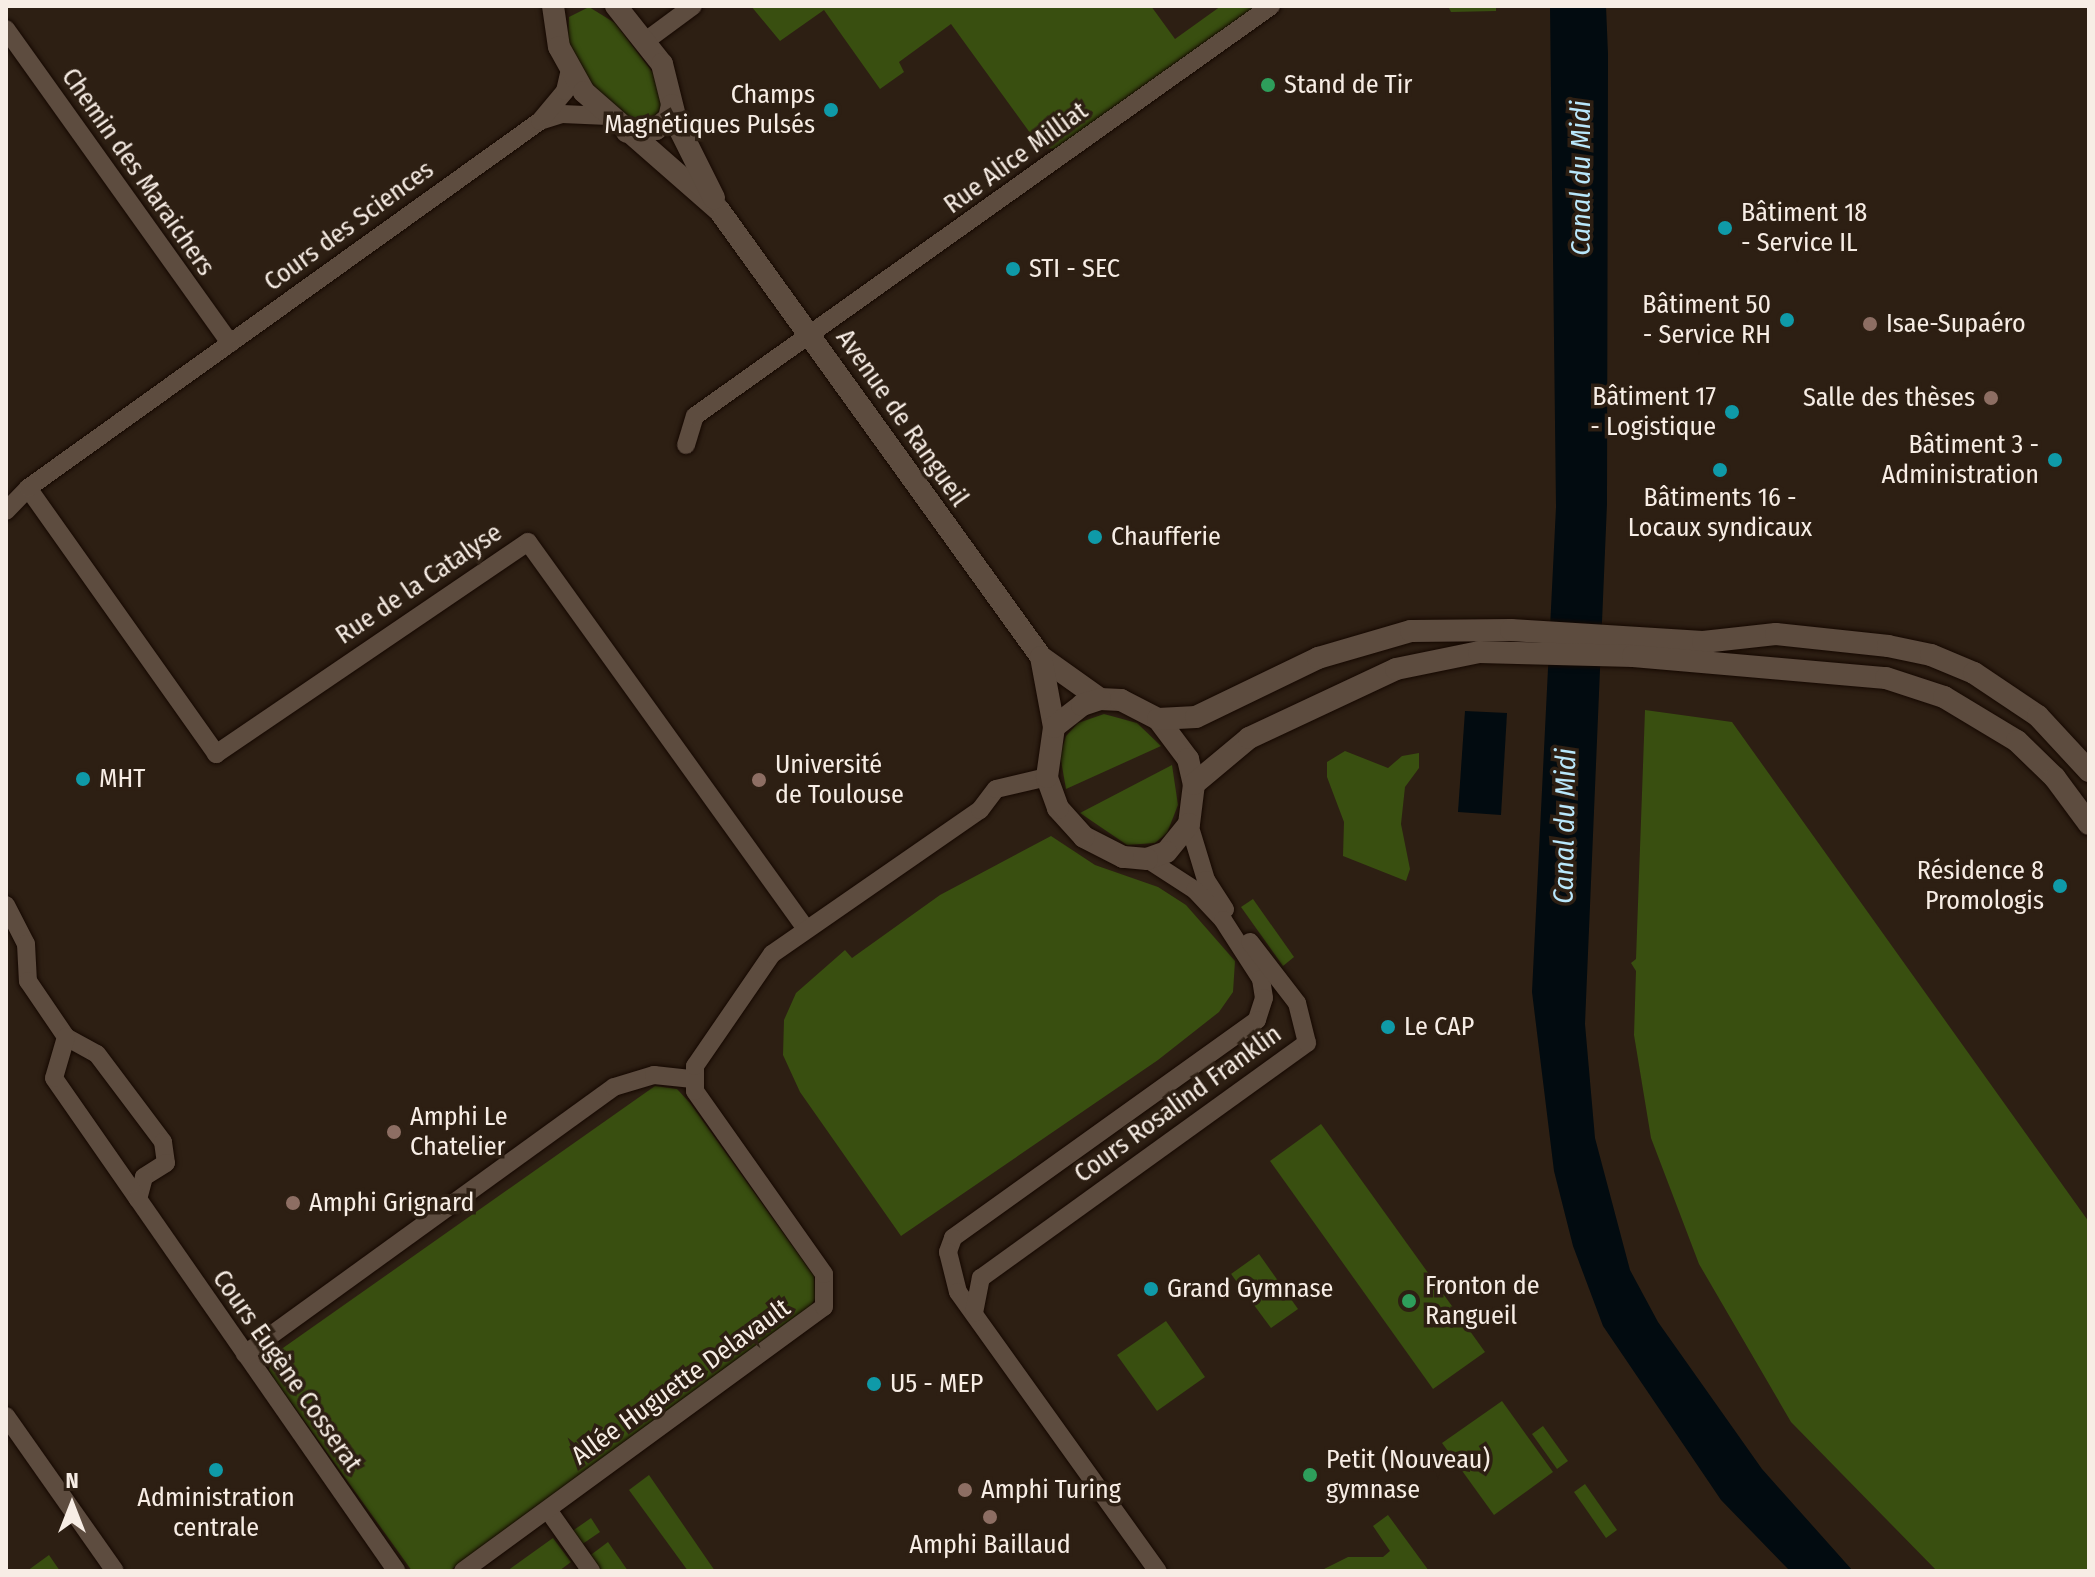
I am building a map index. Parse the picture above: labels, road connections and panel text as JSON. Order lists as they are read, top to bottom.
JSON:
{
  "streets": {
    "street": [
      "Rue Alice Milliat",
      "Chemin des Maraichers",
      "Cours des Sciences",
      "Avenue de Rangueil",
      "Rue de la Catalyse",
      "Cours Rosalind Franklin",
      "Cours Eugène Cosserat",
      "Allée Huguette Delavault"
    ]
  },
  "crossings": [
    ["Rue Alice Milliat", "Avenue de Rangueil"],
    ["Chemin des Maraichers", "Cours des Sciences"],
    ["Cours des Sciences", "Avenue de Rangueil"],
    ["Cours des Sciences", "Rue de la Catalyse"],
    ["Avenue de Rangueil", "Cours Rosalind Franklin"]
  ],
  "water": ["Canal du Midi"],
  "places": [
    "Stand de Tir",
    "Champs Magnétiques Pulsés",
    "Bâtiment 18 - Service IL",
    "STI - SEC",
    "Bâtiment 50 - Service RH",
    "Isae-Supaéro",
    "Salle des thèses",
    "Bâtiment 17 - Logistique",
    "Bâtiment 3 - Administration",
    "Bâtiments 16 - Locaux syndicaux",
    "Chaufferie",
    "MHT",
    "Université de Toulouse",
    "Résidence 8 Promologis",
    "Le CAP",
    "Amphi Le Chatelier",
    "Amphi Grignard",
    "Grand Gymnase",
    "Fronton de Rangueil",
    "U5 - MEP",
    "Administration centrale",
    "Petit (Nouveau) gymnase",
    "Amphi Turing",
    "Amphi Baillaud"
  ],
  "north": "top"
}
